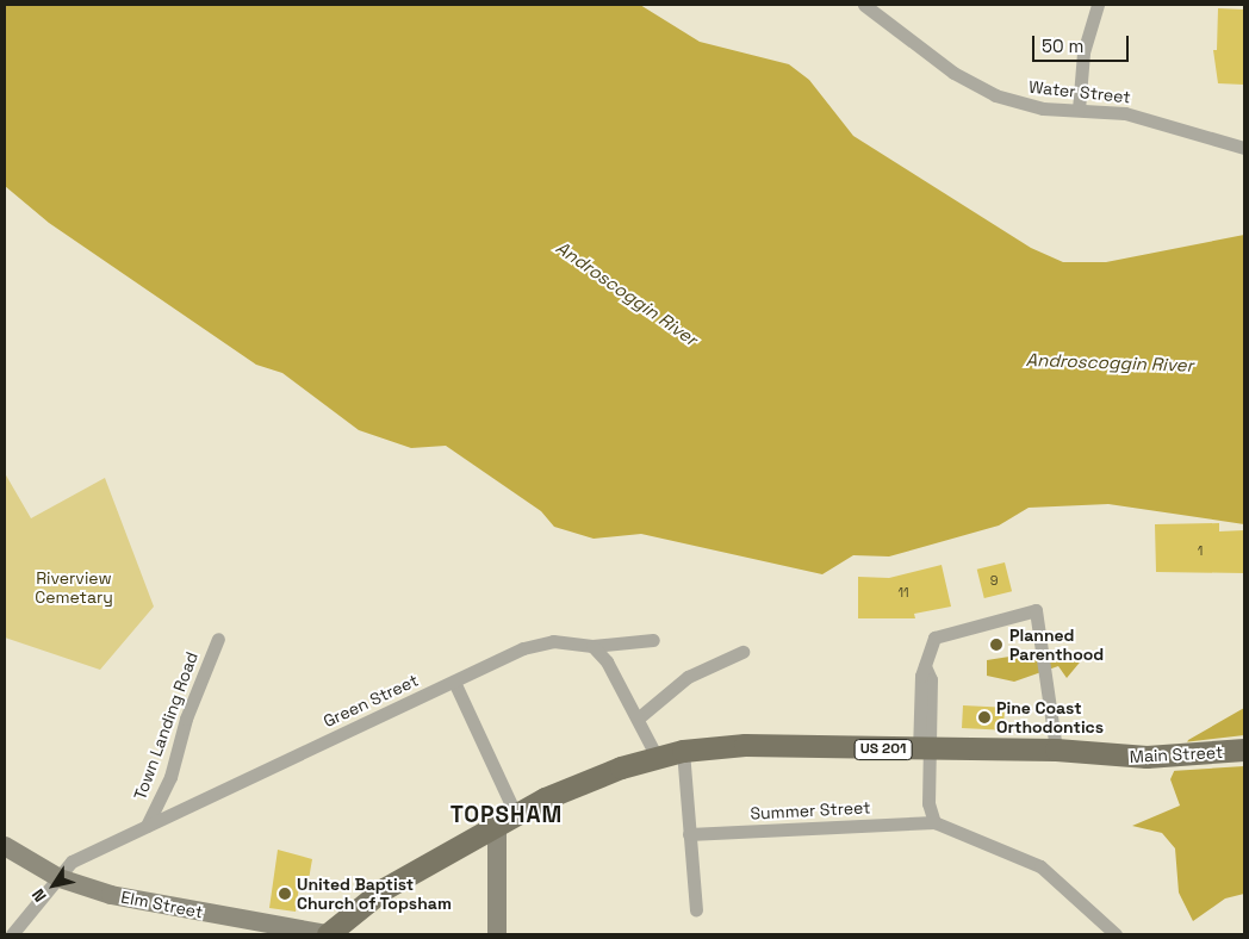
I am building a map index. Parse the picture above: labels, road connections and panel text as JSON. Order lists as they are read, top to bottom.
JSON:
{
  "streets": {
    "main road": ["US 201", "Main Street", "Elm Street"],
    "street": [
      "Water Street",
      "Green Street",
      "Town Landing Road",
      "Summer Street"
    ]
  },
  "crossings": [
    ["Green Street", "Town Landing Road"],
    ["Green Street", "Elm Street"],
    ["US 201", "Main Street"],
    ["US 201", "Elm Street"]
  ],
  "districts": ["TOPSHAM"],
  "water": ["Androscoggin River"],
  "parks": ["Riverview Cemetary"],
  "places": ["Planned Parenthood", "Pine Coast Orthodontics", "United Baptist Church of Topsham"],
  "house_numbers": ["1", "9", "11"],
  "scale_bar": "50 m",
  "north": "bottom left"
}
